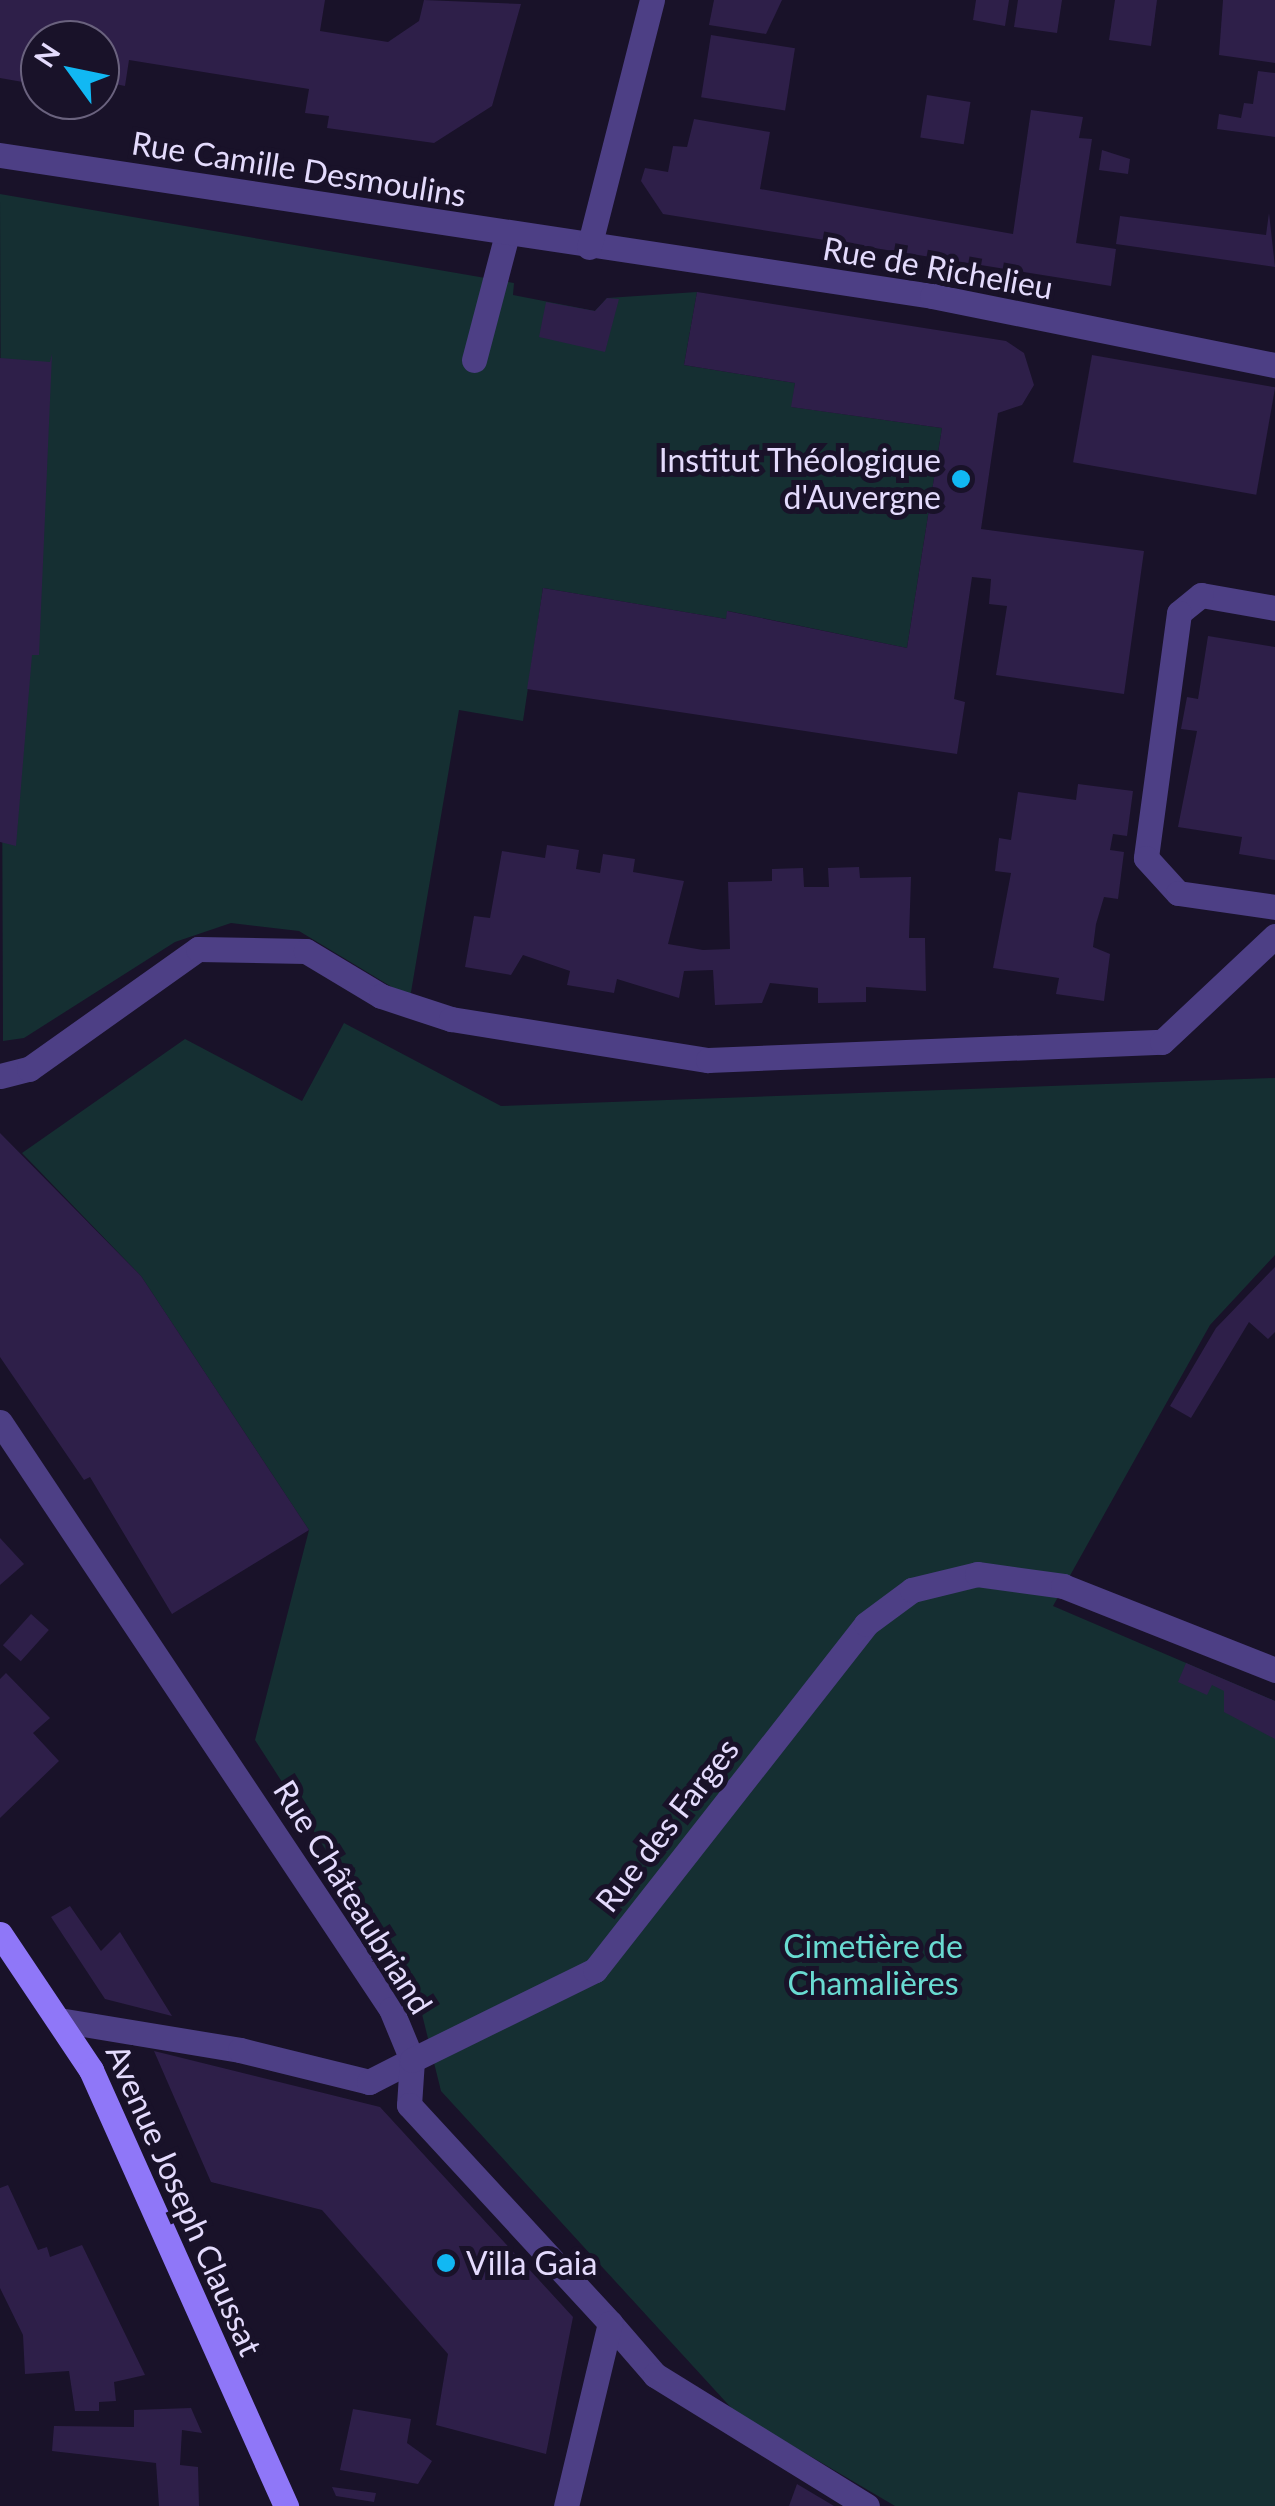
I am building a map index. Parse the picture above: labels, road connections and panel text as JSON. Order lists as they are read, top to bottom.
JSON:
{
  "streets": {
    "main road": ["Avenue Joseph Claussat"],
    "street": [
      "Rue Camille Desmoulins",
      "Rue de Richelieu",
      "Rue des Farges",
      "Rue Châteaubriand"
    ]
  },
  "crossings": [
    ["Rue Camille Desmoulins", "Rue de Richelieu"],
    ["Rue des Farges", "Rue Châteaubriand"],
    ["Rue des Farges", "Avenue Joseph Claussat"]
  ],
  "parks": ["Cimetière de Chamalières"],
  "places": ["Institut Théologique d'Auvergne", "Villa Gaia"],
  "north": "top left"
}
